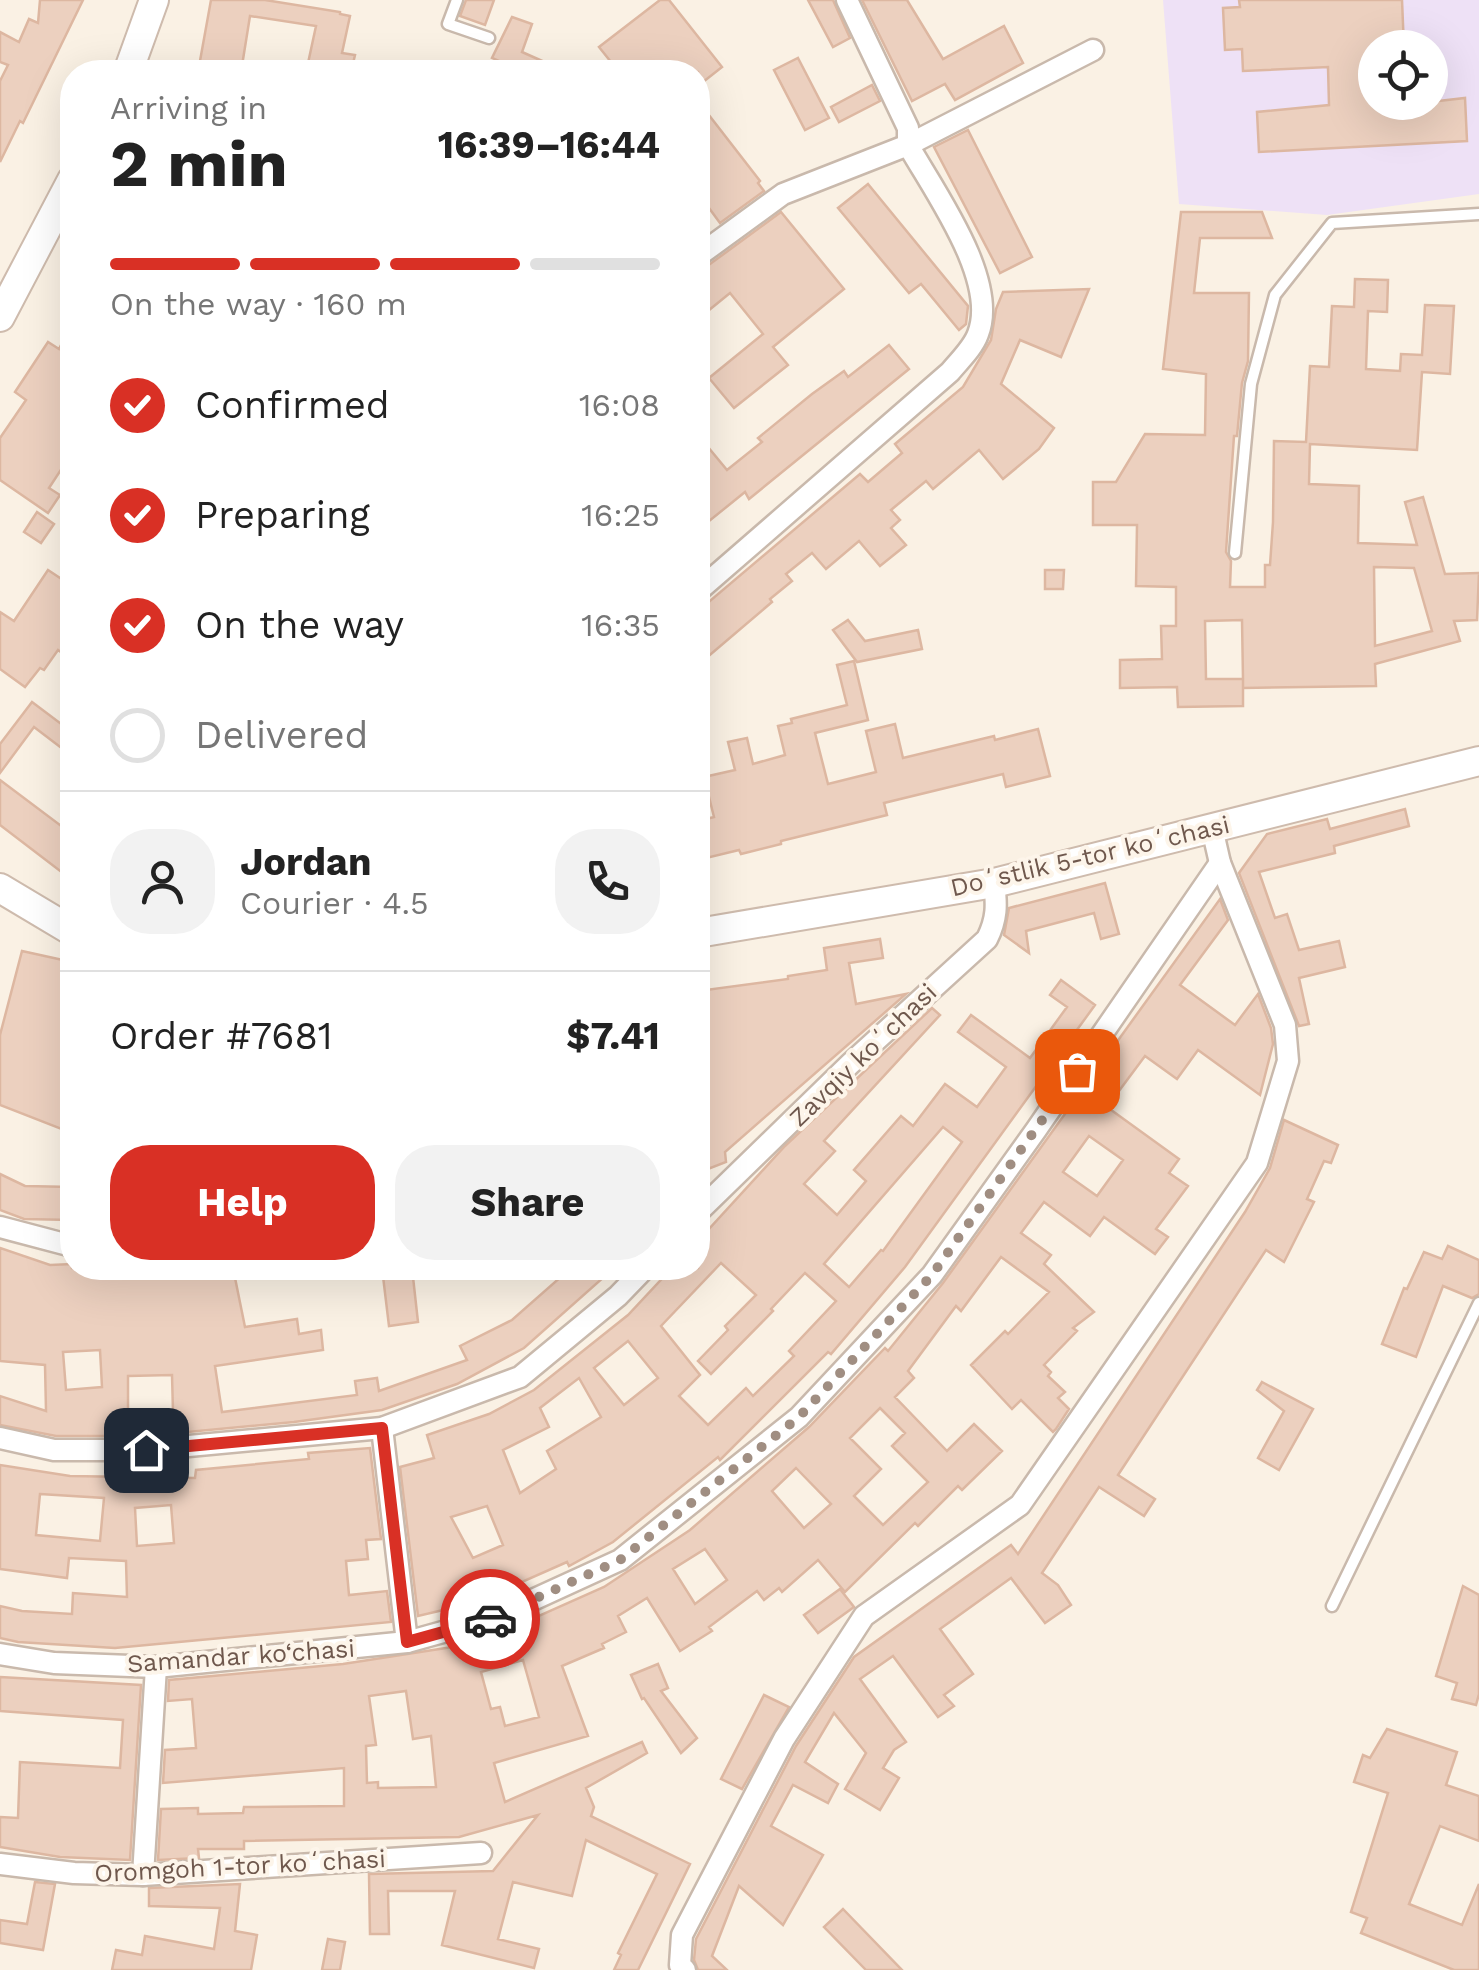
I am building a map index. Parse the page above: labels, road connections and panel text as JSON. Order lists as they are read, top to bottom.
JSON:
{
  "streets": {
    "street": [
      "Doʻstlik 5-tor koʻchasi",
      "Zavqiy koʻchasi",
      "Samandar ko‘chasi",
      "Oromgoh 1-tor koʻchasi"
    ]
  },
  "crossings": [
    ["Doʻstlik 5-tor koʻchasi", "Zavqiy koʻchasi"]
  ],
  "page": {
    "heading": ["2 min", "Arriving in", "16:39–16:44"],
    "panel": [
      "Jordan",
      "Courier · 4.5",
      "Order #7681",
      "$7.41"
    ],
    "bar": "On the way · 160 m",
    "list": [
      ["Confirmed", "16:08"],
      ["Preparing", "16:25"],
      ["On the way", "16:35"],
      "Delivered"
    ],
    "buttons": ["Help", "Share"]
  }
}
